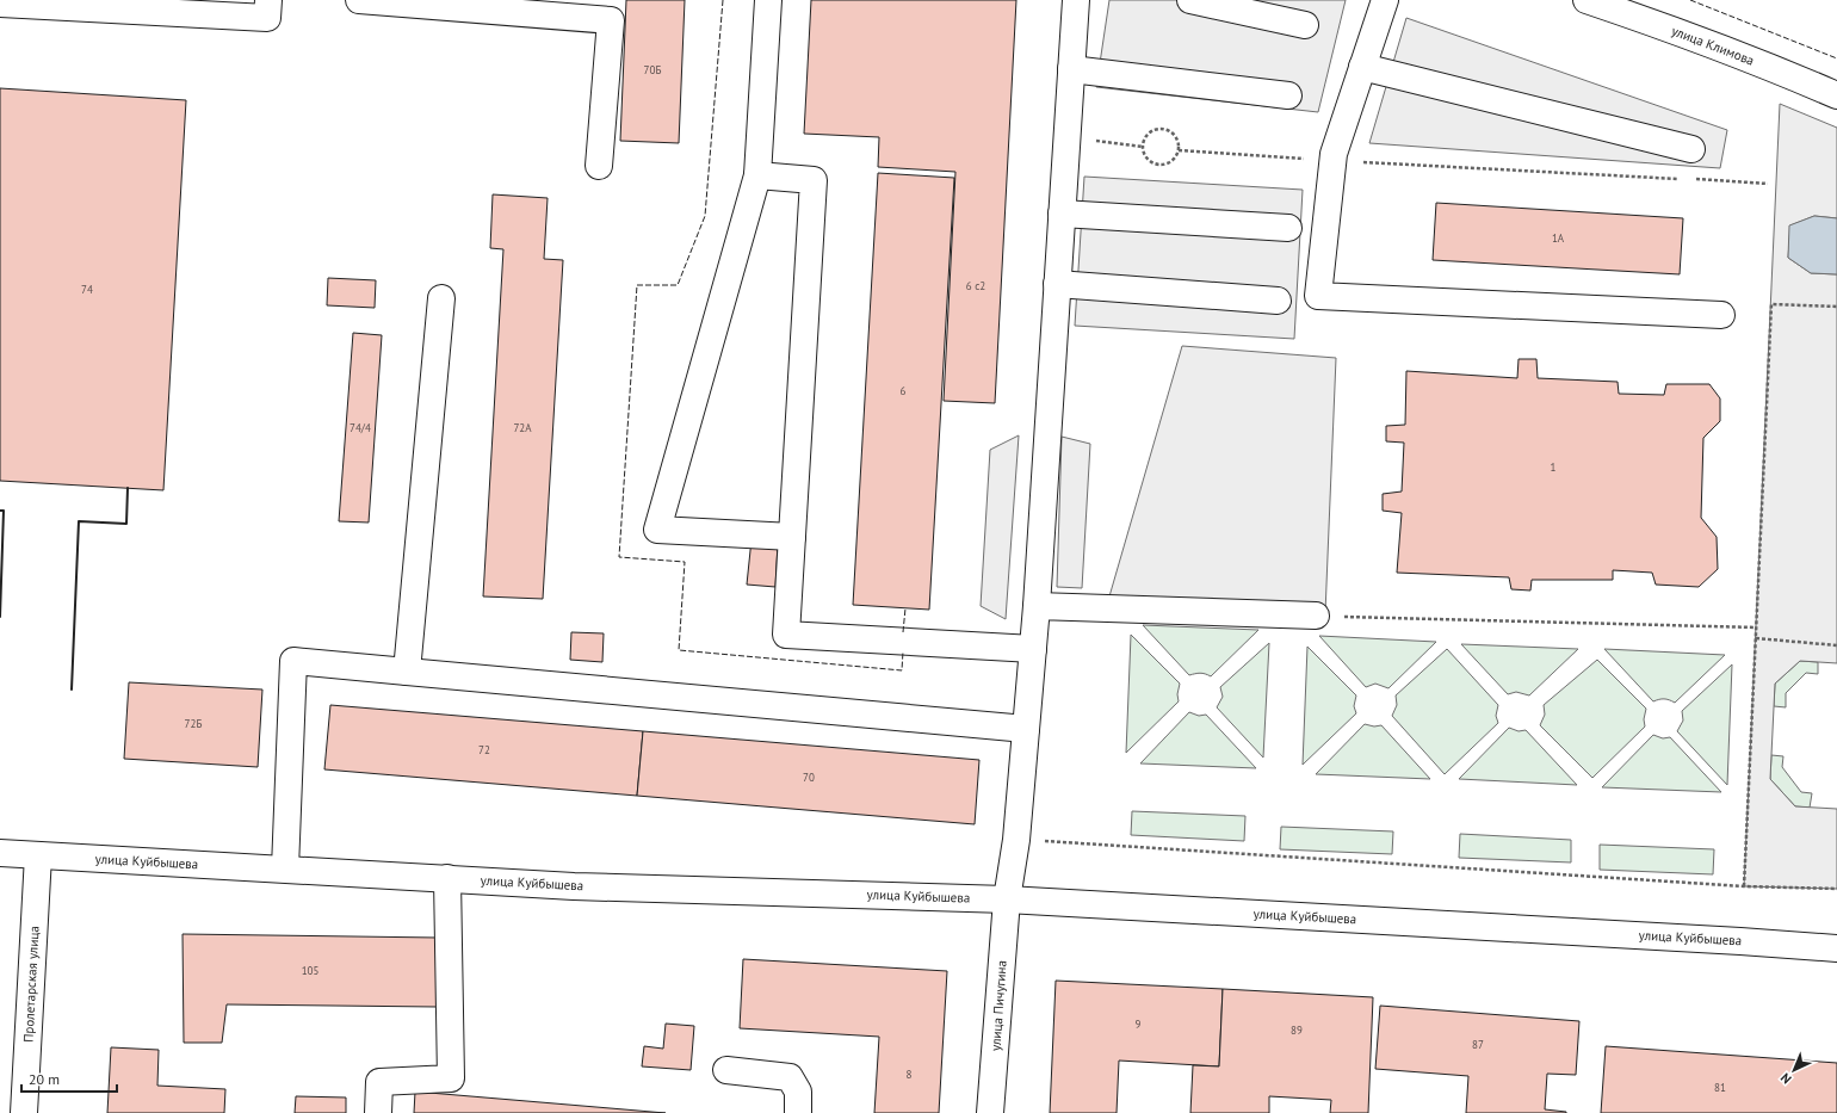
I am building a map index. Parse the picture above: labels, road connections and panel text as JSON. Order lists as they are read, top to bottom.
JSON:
{
  "streets": {
    "main road": [
      "улица Климова",
      "улица Куйбышева",
      "Пролетарская улица",
      "улица Пичугина"
    ]
  },
  "crossings": [
    ["улица Куйбышева", "Пролетарская улица"],
    ["улица Куйбышева", "улица Пичугина"]
  ],
  "house_numbers": [
    "70Б",
    "1А",
    "6 с2",
    "74",
    "6",
    "74/4",
    "72А",
    "1",
    "72Б",
    "72",
    "70",
    "105",
    "9",
    "89",
    "87",
    "8",
    "81"
  ],
  "scale_bar": "20 m",
  "north": "bottom left"
}
